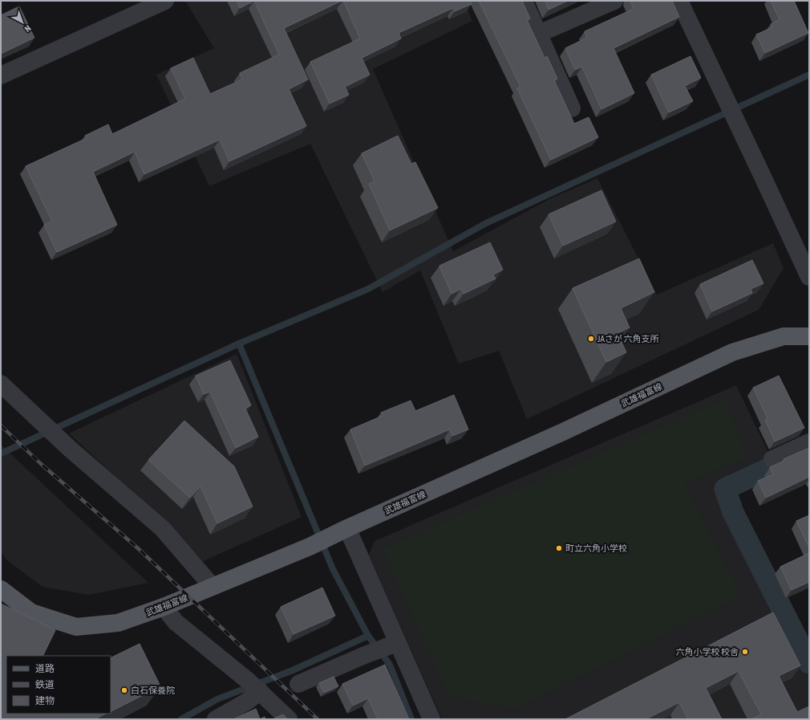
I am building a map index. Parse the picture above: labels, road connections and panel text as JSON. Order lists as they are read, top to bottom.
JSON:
{
  "streets": {
    "main road": ["武雄福富線"]
  },
  "places": [
    "JAさが 六角支所",
    "町立六角小学校",
    "六角小学校 校舎",
    "白石保養院"
  ],
  "legend": ["道路", "鉄道", "建物"],
  "north": "bottom right"
}
